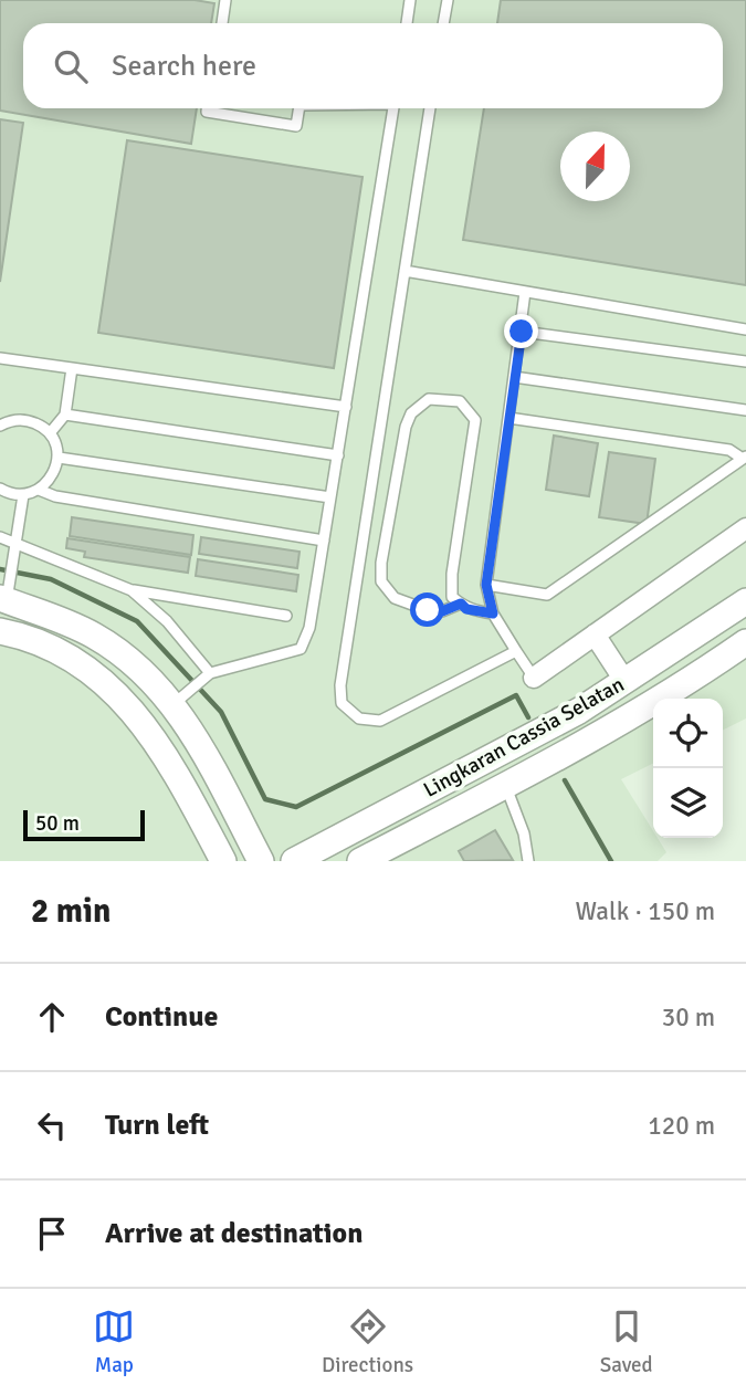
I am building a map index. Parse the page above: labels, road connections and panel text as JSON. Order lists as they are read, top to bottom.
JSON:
{
  "streets": {
    "street": ["Lingkaran Cassia Selatan"]
  },
  "scale_bar": "50 m",
  "north": "top",
  "page": {
    "search": "Search here",
    "scale": "50 m",
    "heading": ["2 min", "Walk · 150 m"],
    "list": [
      ["Continue", "30 m"],
      ["Turn left", "120 m"],
      "Arrive at destination"
    ],
    "nav": ["Map", "Directions", "Saved"]
  }
}
